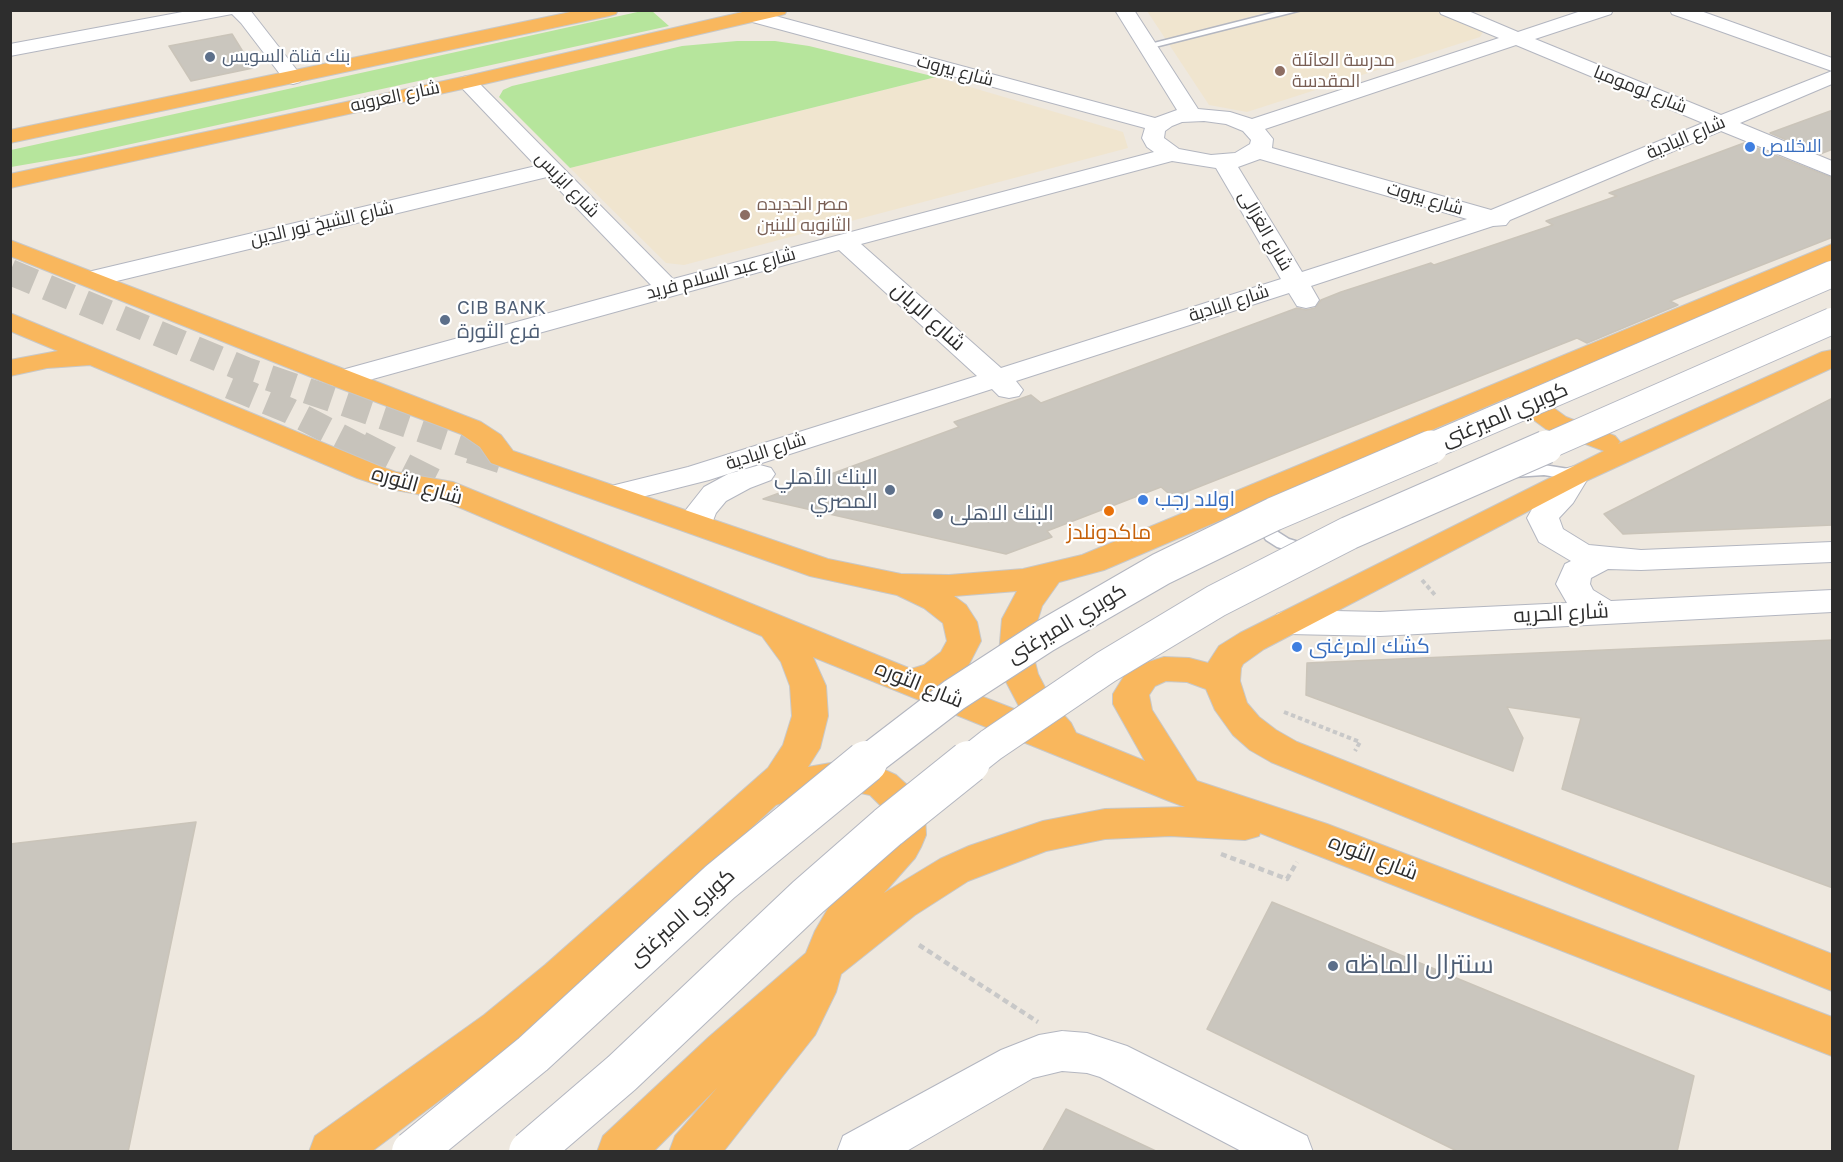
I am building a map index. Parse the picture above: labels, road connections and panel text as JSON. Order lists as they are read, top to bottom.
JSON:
{
  "streets": {
    "highway": ["شارع العروبه", "شارع الثوره"],
    "street": [
      "شارع بيروت",
      "شارع لومومبا",
      "شارع البادية",
      "شارع ايزيس",
      "شارع الشيخ نور الدين",
      "شارع الغزالى",
      "شارع عبد السلام فريد",
      "شارع الريان",
      "كوبري الميرغنى",
      "شارع الحريه"
    ]
  },
  "crossings": [
    ["شارع بيروت", "شارع العروبه"],
    ["شارع بيروت", "شارع البادية"],
    ["شارع لومومبا", "شارع البادية"],
    ["شارع العروبه", "شارع ايزيس"],
    ["شارع البادية", "شارع الغزالى"],
    ["شارع البادية", "شارع الريان"],
    ["شارع ايزيس", "شارع الشيخ نور الدين"],
    ["شارع ايزيس", "شارع عبد السلام فريد"],
    ["شارع عبد السلام فريد", "شارع الريان"]
  ],
  "places": [
    "بنك قناة السويس",
    "مدرسة العائلة المقدسة",
    "الاخلاص",
    "مصر الجديده الثانويه للبنين",
    "CIB BANK فرع الثورة",
    "البنك الأهلي المصري",
    "اولاد رجب",
    "ماكدونلدز",
    "البنك الاهلى",
    "كشك المرغنى",
    "سنترال الماظه"
  ]
}
